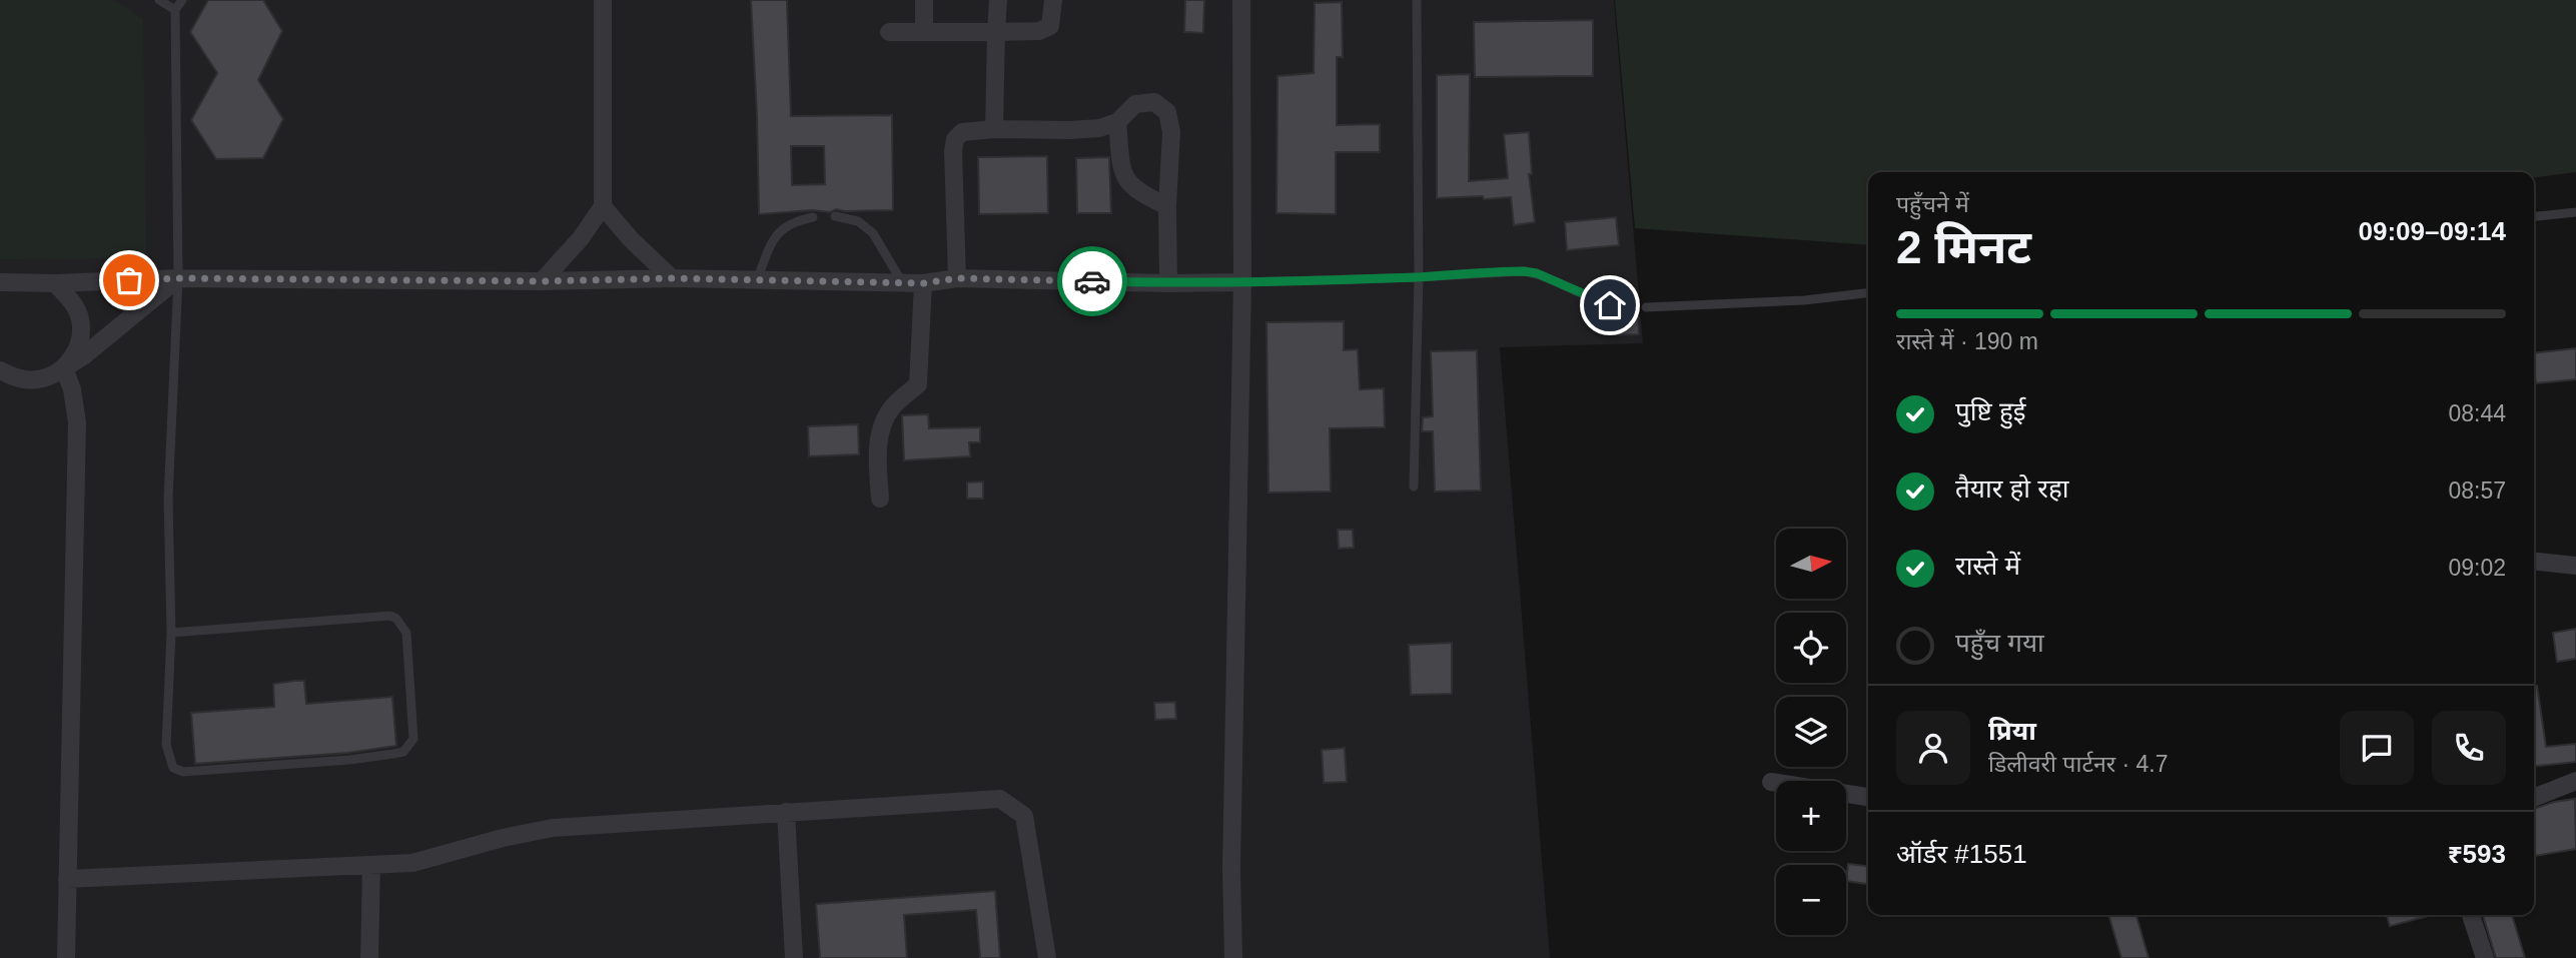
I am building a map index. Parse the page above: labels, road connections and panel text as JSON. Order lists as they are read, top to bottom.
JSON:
{
  "north": "right",
  "page": {
    "heading": ["2 मिनट", "पहुँचने में", "09:09–09:14"],
    "panel": [
      "प्रिया",
      "डिलीवरी पार्टनर · 4.7",
      "ऑर्डर #1551",
      "₹593"
    ],
    "bar": "रास्ते में · 190 m",
    "list": [
      ["पुष्टि हुई", "08:44"],
      ["तैयार हो रहा", "08:57"],
      ["रास्ते में", "09:02"],
      "पहुँच गया"
    ],
    "map_buttons": ["+", "−"]
  }
}
